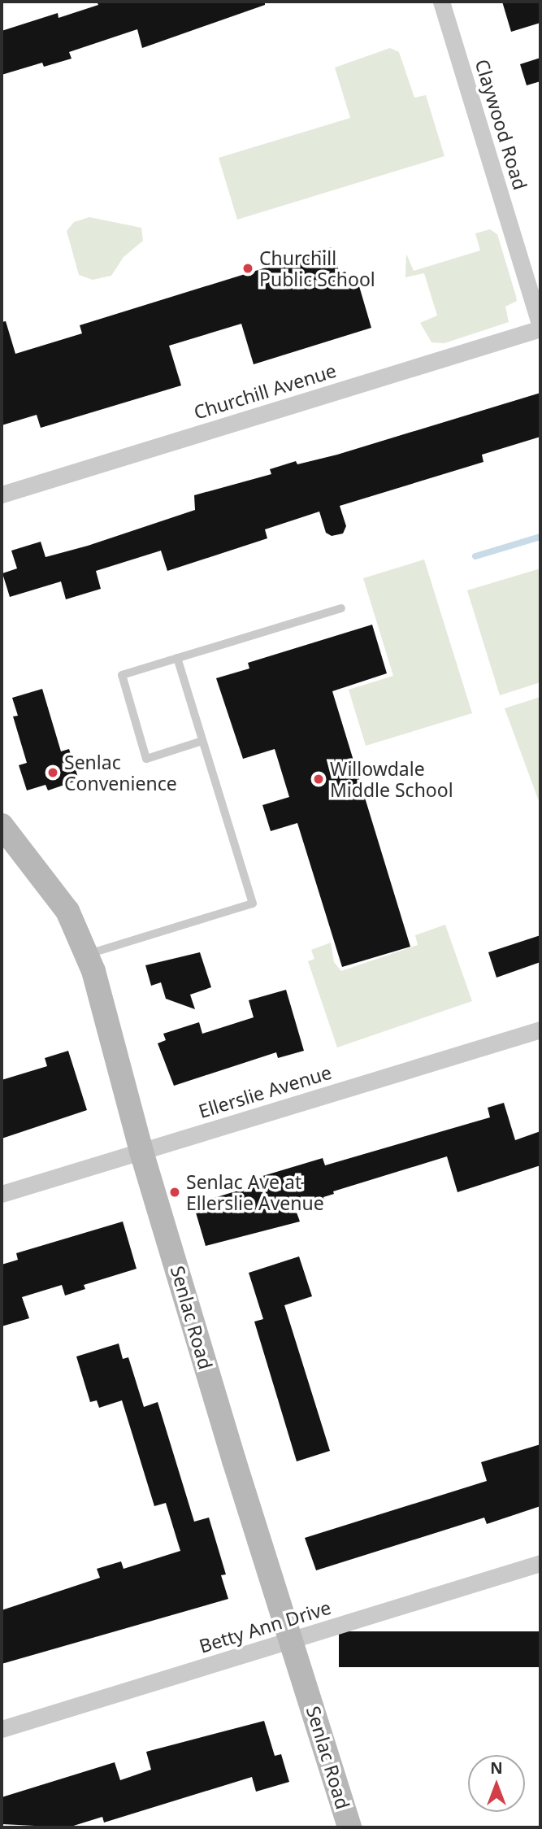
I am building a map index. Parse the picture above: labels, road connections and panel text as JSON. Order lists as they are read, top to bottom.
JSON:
{
  "streets": {
    "street": [
      "Claywood Road",
      "Churchill Avenue",
      "Ellerslie Avenue",
      "Senlac Road",
      "Betty Ann Drive"
    ]
  },
  "crossings": [
    ["Claywood Road", "Churchill Avenue"],
    ["Ellerslie Avenue", "Senlac Road"],
    ["Senlac Road", "Betty Ann Drive"]
  ],
  "places": [
    "Churchill Public School",
    "Senlac Convenience",
    "Willowdale Middle School",
    "Senlac Ave at Ellerslie Avenue"
  ],
  "north": "top"
}
